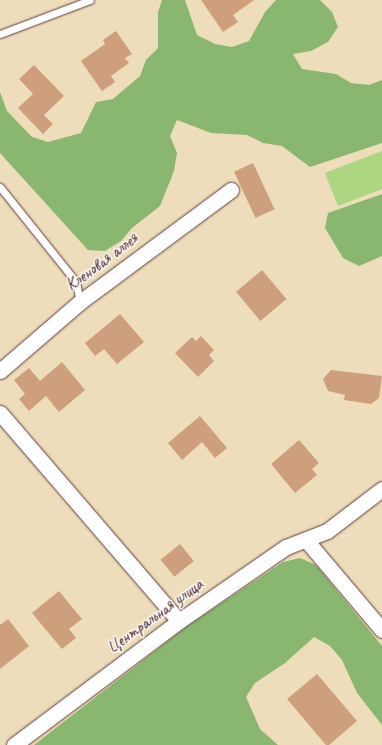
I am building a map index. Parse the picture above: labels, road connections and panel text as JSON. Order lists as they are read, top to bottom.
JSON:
{
  "streets": {
    "street": ["Кленовая аллея", "Центральная улица"]
  }
}
